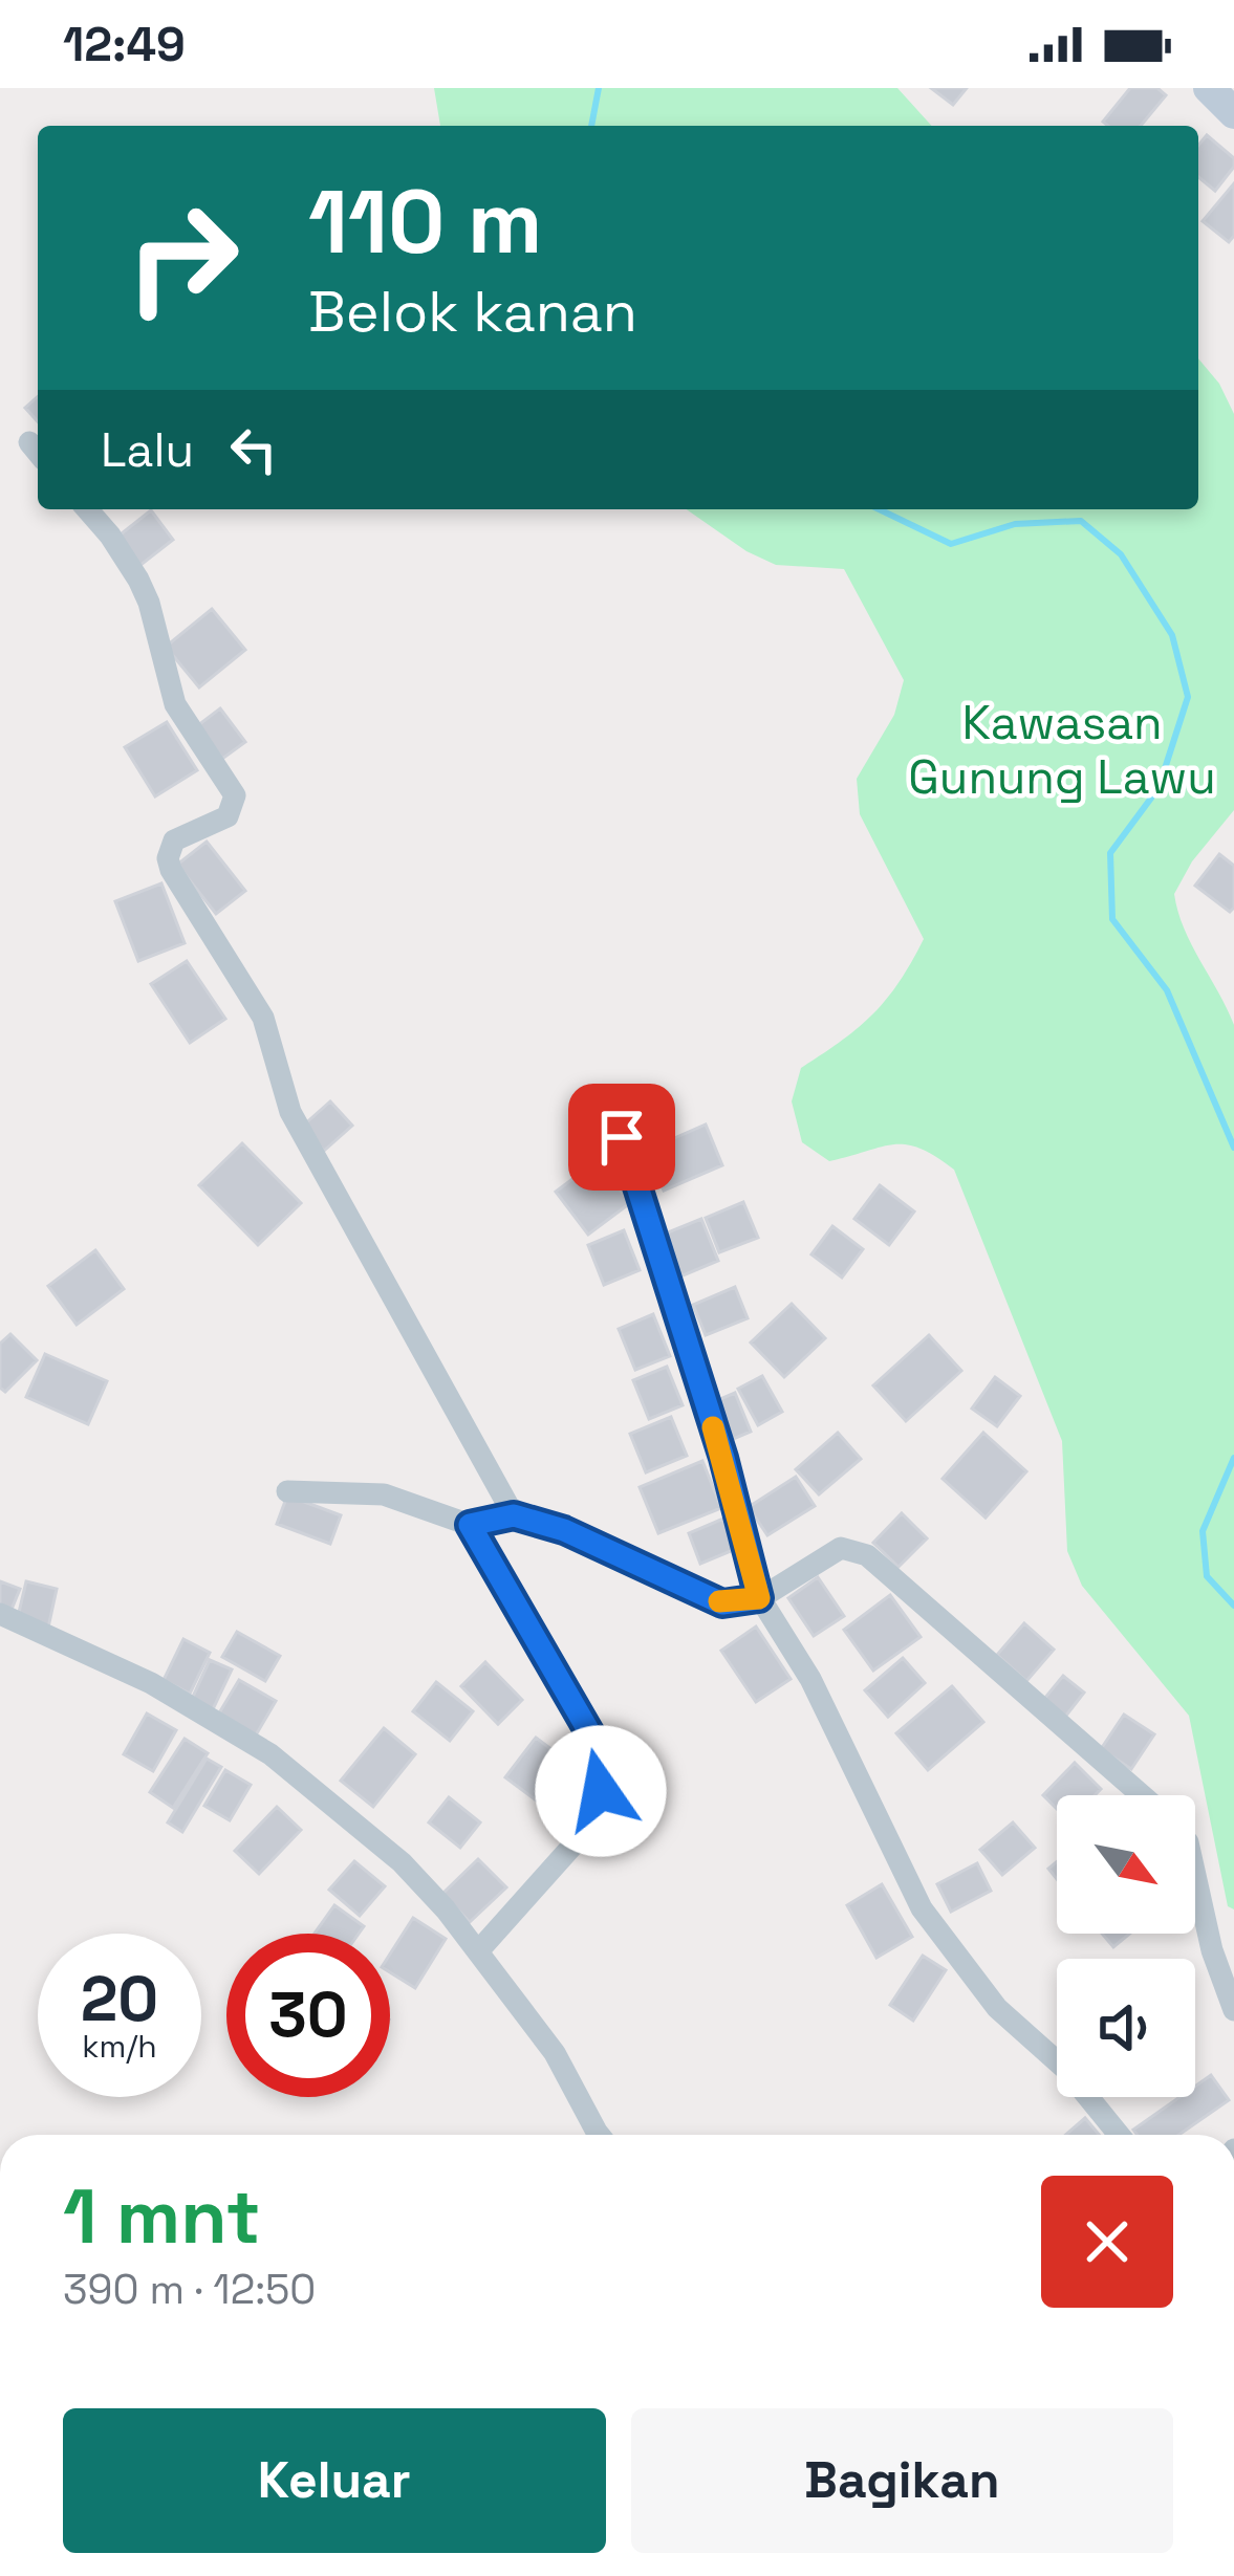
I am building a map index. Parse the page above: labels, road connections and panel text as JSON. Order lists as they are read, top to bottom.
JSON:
{
  "parks": ["Kawasan Gunung Lawu"],
  "north": "bottom right",
  "page": {
    "status": "12:49",
    "turn": ["110 m", "Belok kanan"],
    "then": "Lalu",
    "speed": "20 km/h",
    "limit": "30",
    "heading": ["1 mnt", "390 m · 12:50"],
    "buttons": ["Keluar", "Bagikan"]
  }
}
